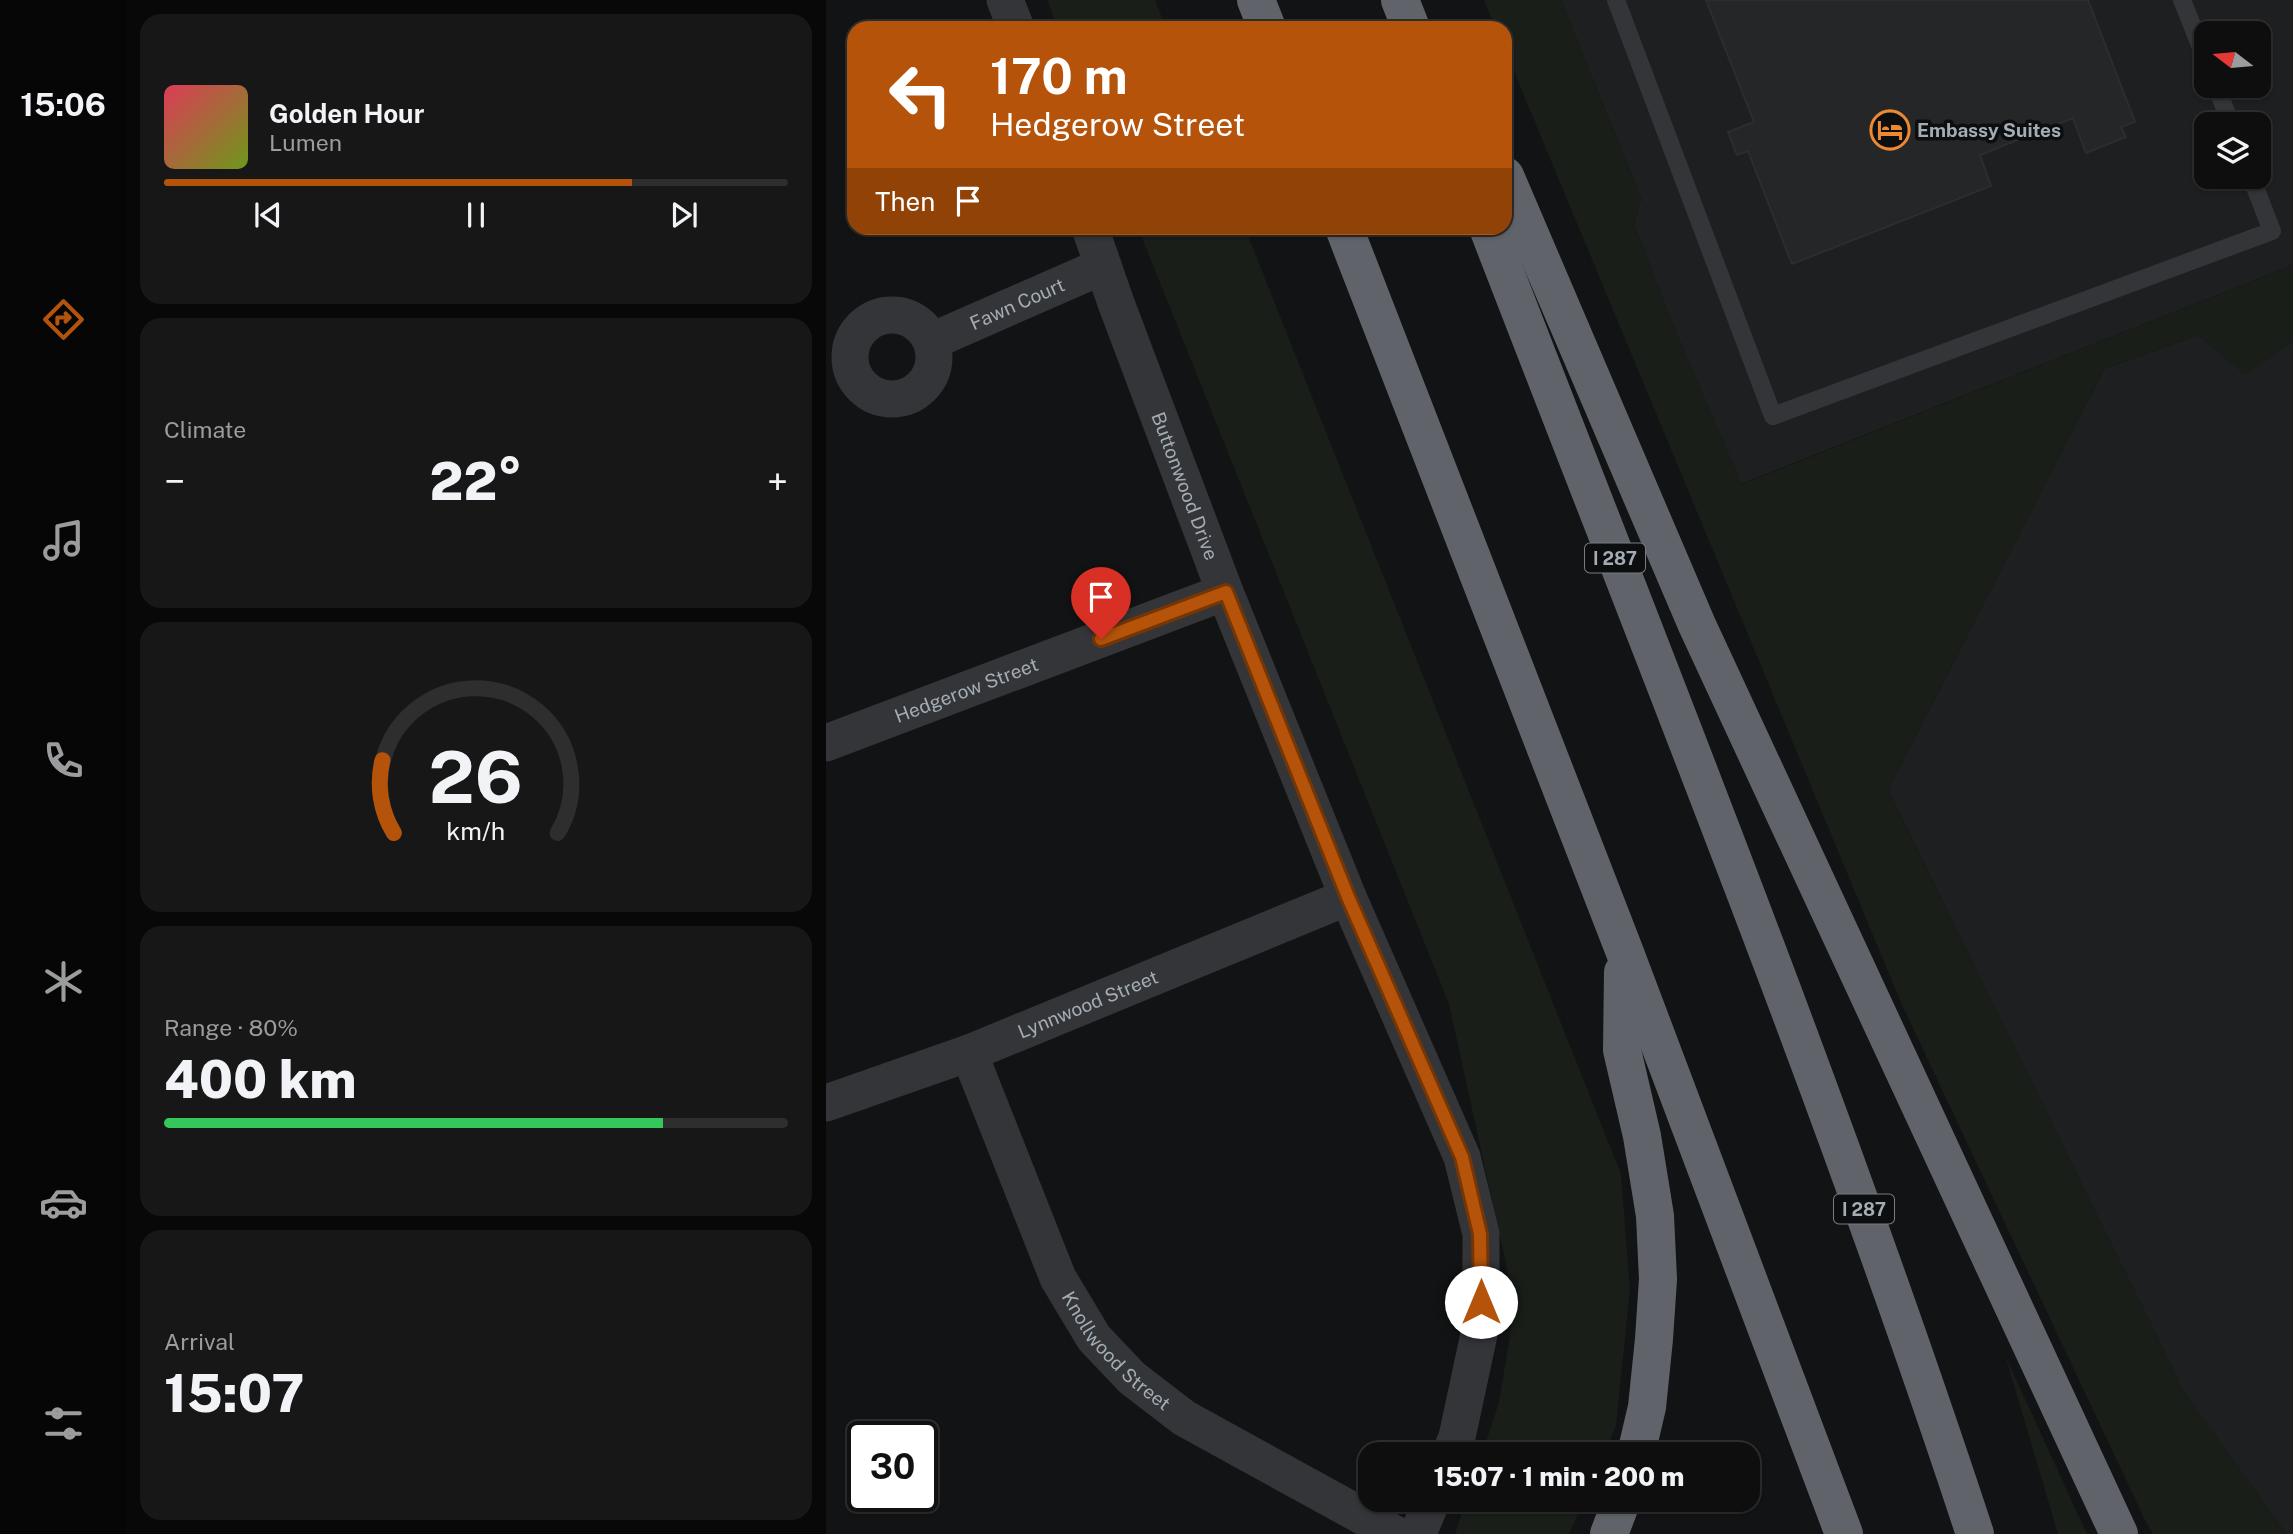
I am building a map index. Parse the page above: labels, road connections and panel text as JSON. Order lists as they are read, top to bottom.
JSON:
{
  "streets": {
    "highway": ["I 287"],
    "street": [
      "Fawn Court",
      "Buttonwood Drive",
      "Hedgerow Street",
      "Lynnwood Street",
      "Knollwood Street"
    ]
  },
  "crossings": [
    ["Fawn Court", "Buttonwood Drive"],
    ["Buttonwood Drive", "Hedgerow Street"],
    ["Buttonwood Drive", "Lynnwood Street"],
    ["Lynnwood Street", "Knollwood Street"]
  ],
  "places": {
    "hotel": ["Embassy Suites"]
  },
  "north": "left",
  "page": {
    "tabs": "15:06",
    "turn": ["170 m", "Hedgerow Street"],
    "song": ["Golden Hour", "Lumen"],
    "then": "Then",
    "tile": [
      "Climate",
      ["Range · 80%", "400 km"],
      ["Arrival", "15:07"]
    ],
    "heat": ["−", "22°", "+"],
    "limit": "30",
    "trip": "15:07 · 1 min · 200 m",
    "gauge": ["26", "km/h"]
  }
}
